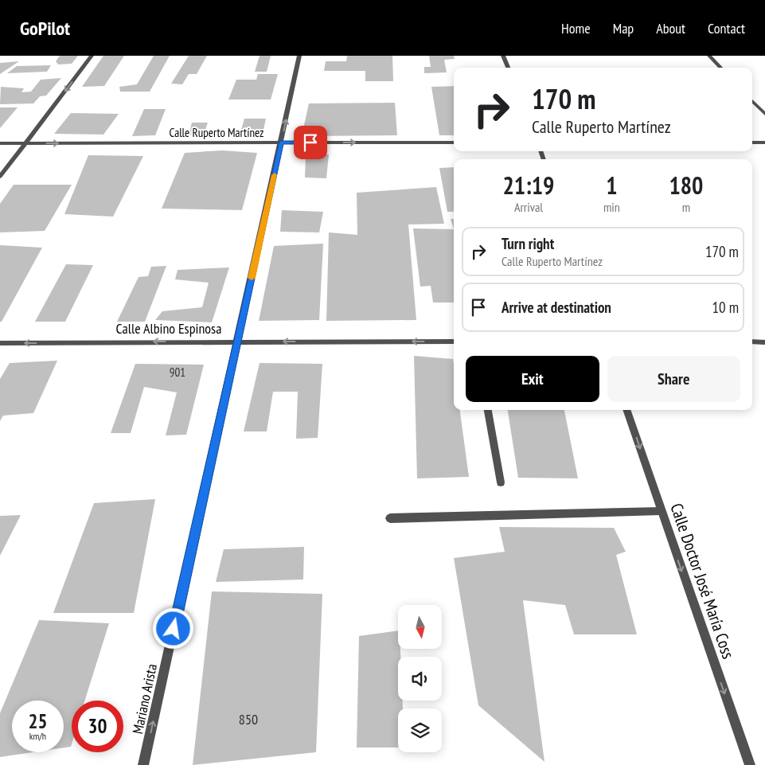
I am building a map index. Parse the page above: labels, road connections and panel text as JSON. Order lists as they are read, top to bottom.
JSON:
{
  "streets": {
    "street": [
      "Calle Ruperto Martínez",
      "Calle Albino Espinosa",
      "Calle Doctor José María Coss",
      "Mariano Arista"
    ]
  },
  "crossings": [
    ["Calle Ruperto Martínez", "Mariano Arista"],
    ["Calle Albino Espinosa", "Mariano Arista"]
  ],
  "one_way": [
    "Calle Ruperto Martínez",
    "Calle Albino Espinosa",
    "Calle Doctor José María Coss",
    "Mariano Arista"
  ],
  "house_numbers": ["901", "850"],
  "north": "bottom",
  "page": {
    "header": "GoPilot",
    "nav": [
      "Home",
      "Map",
      "About",
      "Contact"
    ],
    "turn": ["170 m", "Calle Ruperto Martínez"],
    "eta": [
      "21:19",
      "Arrival",
      "1",
      "min",
      "180",
      "m"
    ],
    "list": [
      {
        "name": "Turn right",
        "note": "Calle Ruperto Martínez",
        "value": "170 m"
      },
      {
        "name": "Arrive at destination",
        "value": "10 m"
      }
    ],
    "buttons": ["Exit", "Share"],
    "speed": "25 km/h",
    "limit": "30"
  }
}
